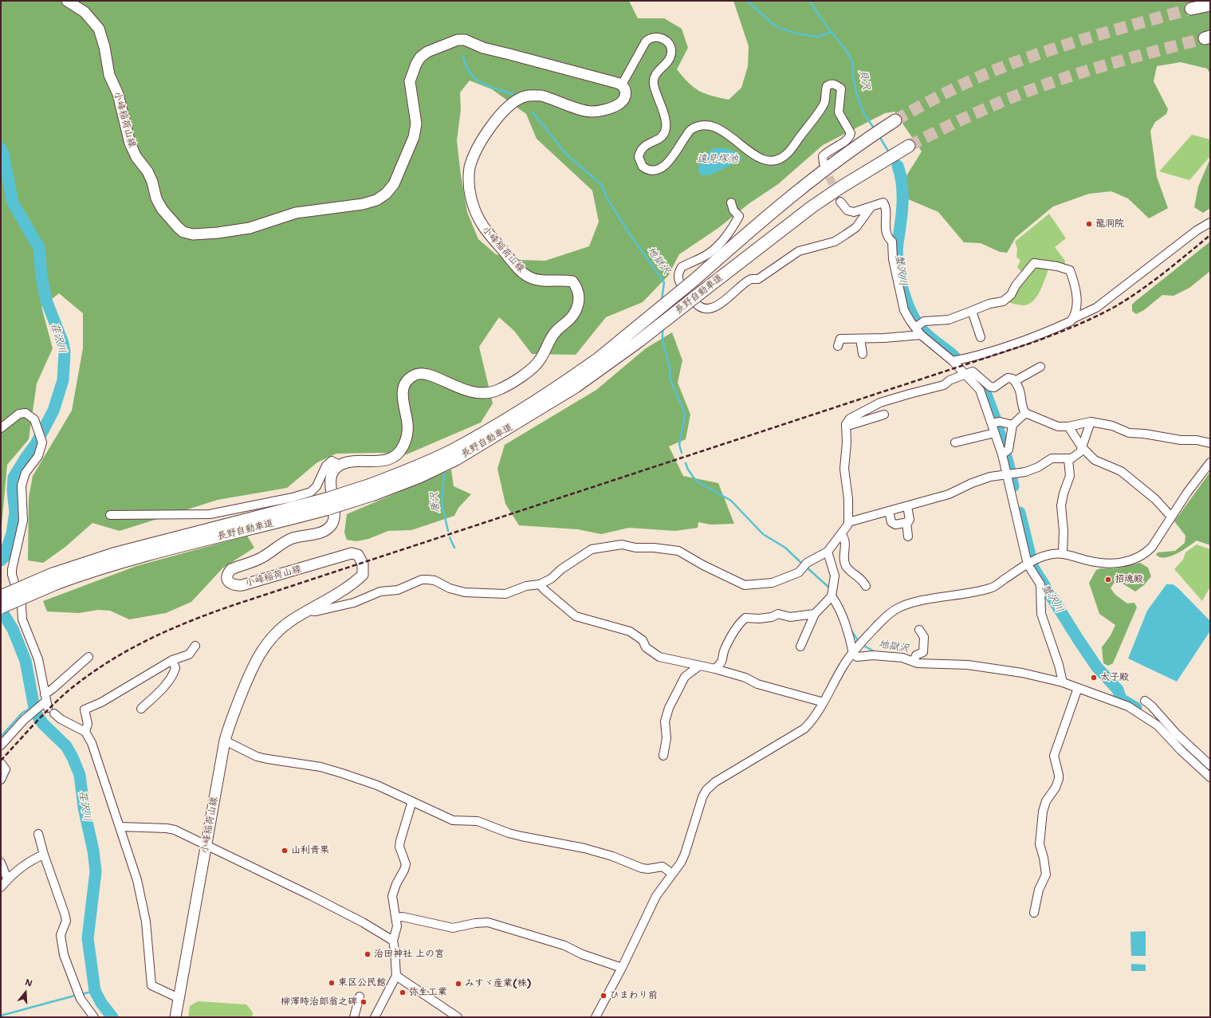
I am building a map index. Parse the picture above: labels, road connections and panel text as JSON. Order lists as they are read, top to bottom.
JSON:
{
  "streets": {
    "highway": ["長野自動車道"],
    "main road": ["小峰稲荷山線"]
  },
  "water": [
    "貝沢",
    "遠見塚池",
    "地獄沢",
    "蟹沢川",
    "荏沢川",
    "唐沢"
  ],
  "places": [
    "龍洞院",
    "招魂殿",
    "太子殿",
    "山利青果",
    "治田神社 上の宮",
    "東区公民館",
    "みすゞ産業(株)",
    "弥生工業",
    "ひまわり前",
    "柳澤時治郎翁之碑"
  ],
  "north": "top"
}
